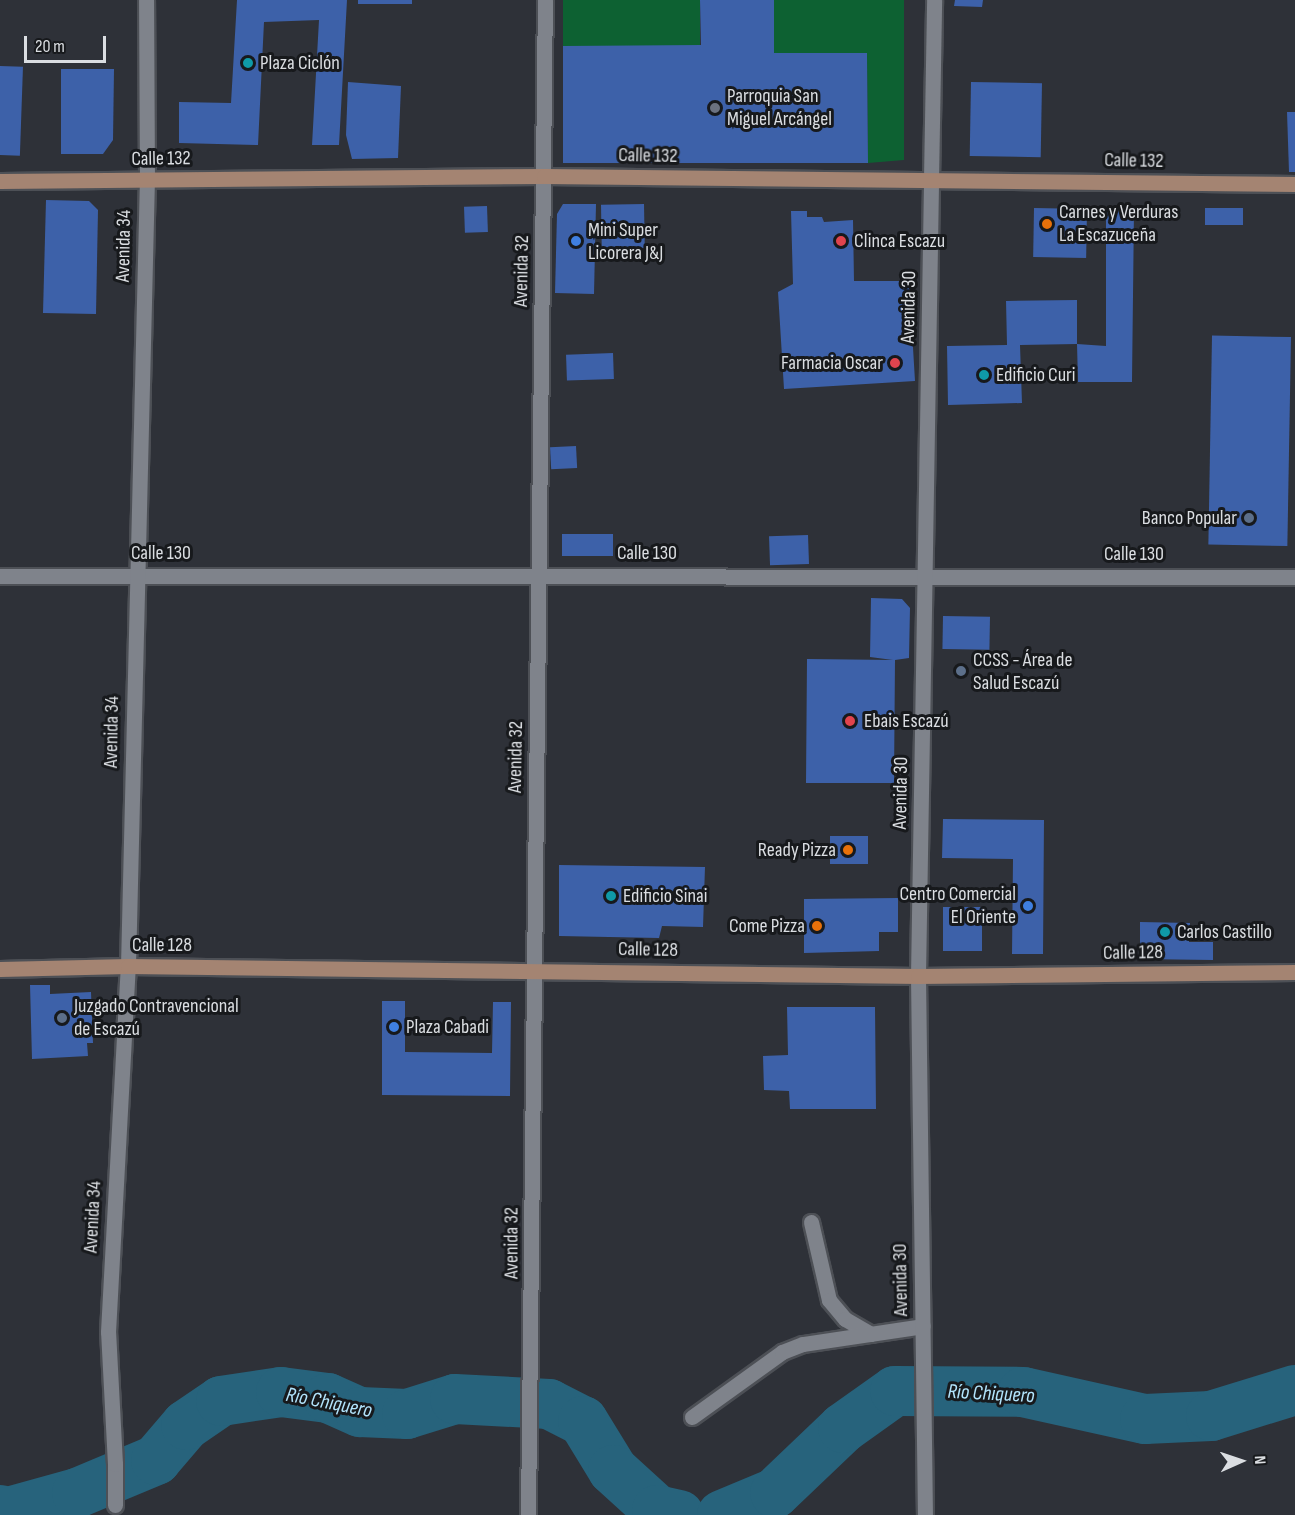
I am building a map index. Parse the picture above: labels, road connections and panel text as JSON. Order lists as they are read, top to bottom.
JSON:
{
  "streets": {
    "main road": ["Calle 132", "Calle 128"],
    "street": [
      "Avenida 34",
      "Avenida 32",
      "Avenida 30",
      "Calle 130"
    ]
  },
  "crossings": [
    ["Calle 132", "Avenida 34"],
    ["Calle 132", "Avenida 32"],
    ["Calle 132", "Avenida 30"],
    ["Avenida 34", "Calle 130"],
    ["Avenida 34", "Calle 128"],
    ["Avenida 32", "Calle 130"],
    ["Avenida 32", "Calle 128"],
    ["Avenida 30", "Calle 130"],
    ["Avenida 30", "Calle 128"]
  ],
  "water": ["Río Chiquero"],
  "places": [
    "Plaza Ciclón",
    "Parroquia San Miguel Arcángel",
    "Carnes y Verduras La Escazuceña",
    "Mini Super Licorera J&J",
    "Clinca Escazu",
    "Farmacia Oscar",
    "Edificio Curi",
    "Banco Popular",
    "CCSS - Área de Salud Escazú",
    "Ebais Escazú",
    "Ready Pizza",
    "Edificio Sinai",
    "Centro Comercial El Oriente",
    "Come Pizza",
    "Carlos Castillo",
    "Juzgado Contravencional de Escazú",
    "Plaza Cabadi"
  ],
  "scale_bar": "20 m",
  "north": "right"
}
